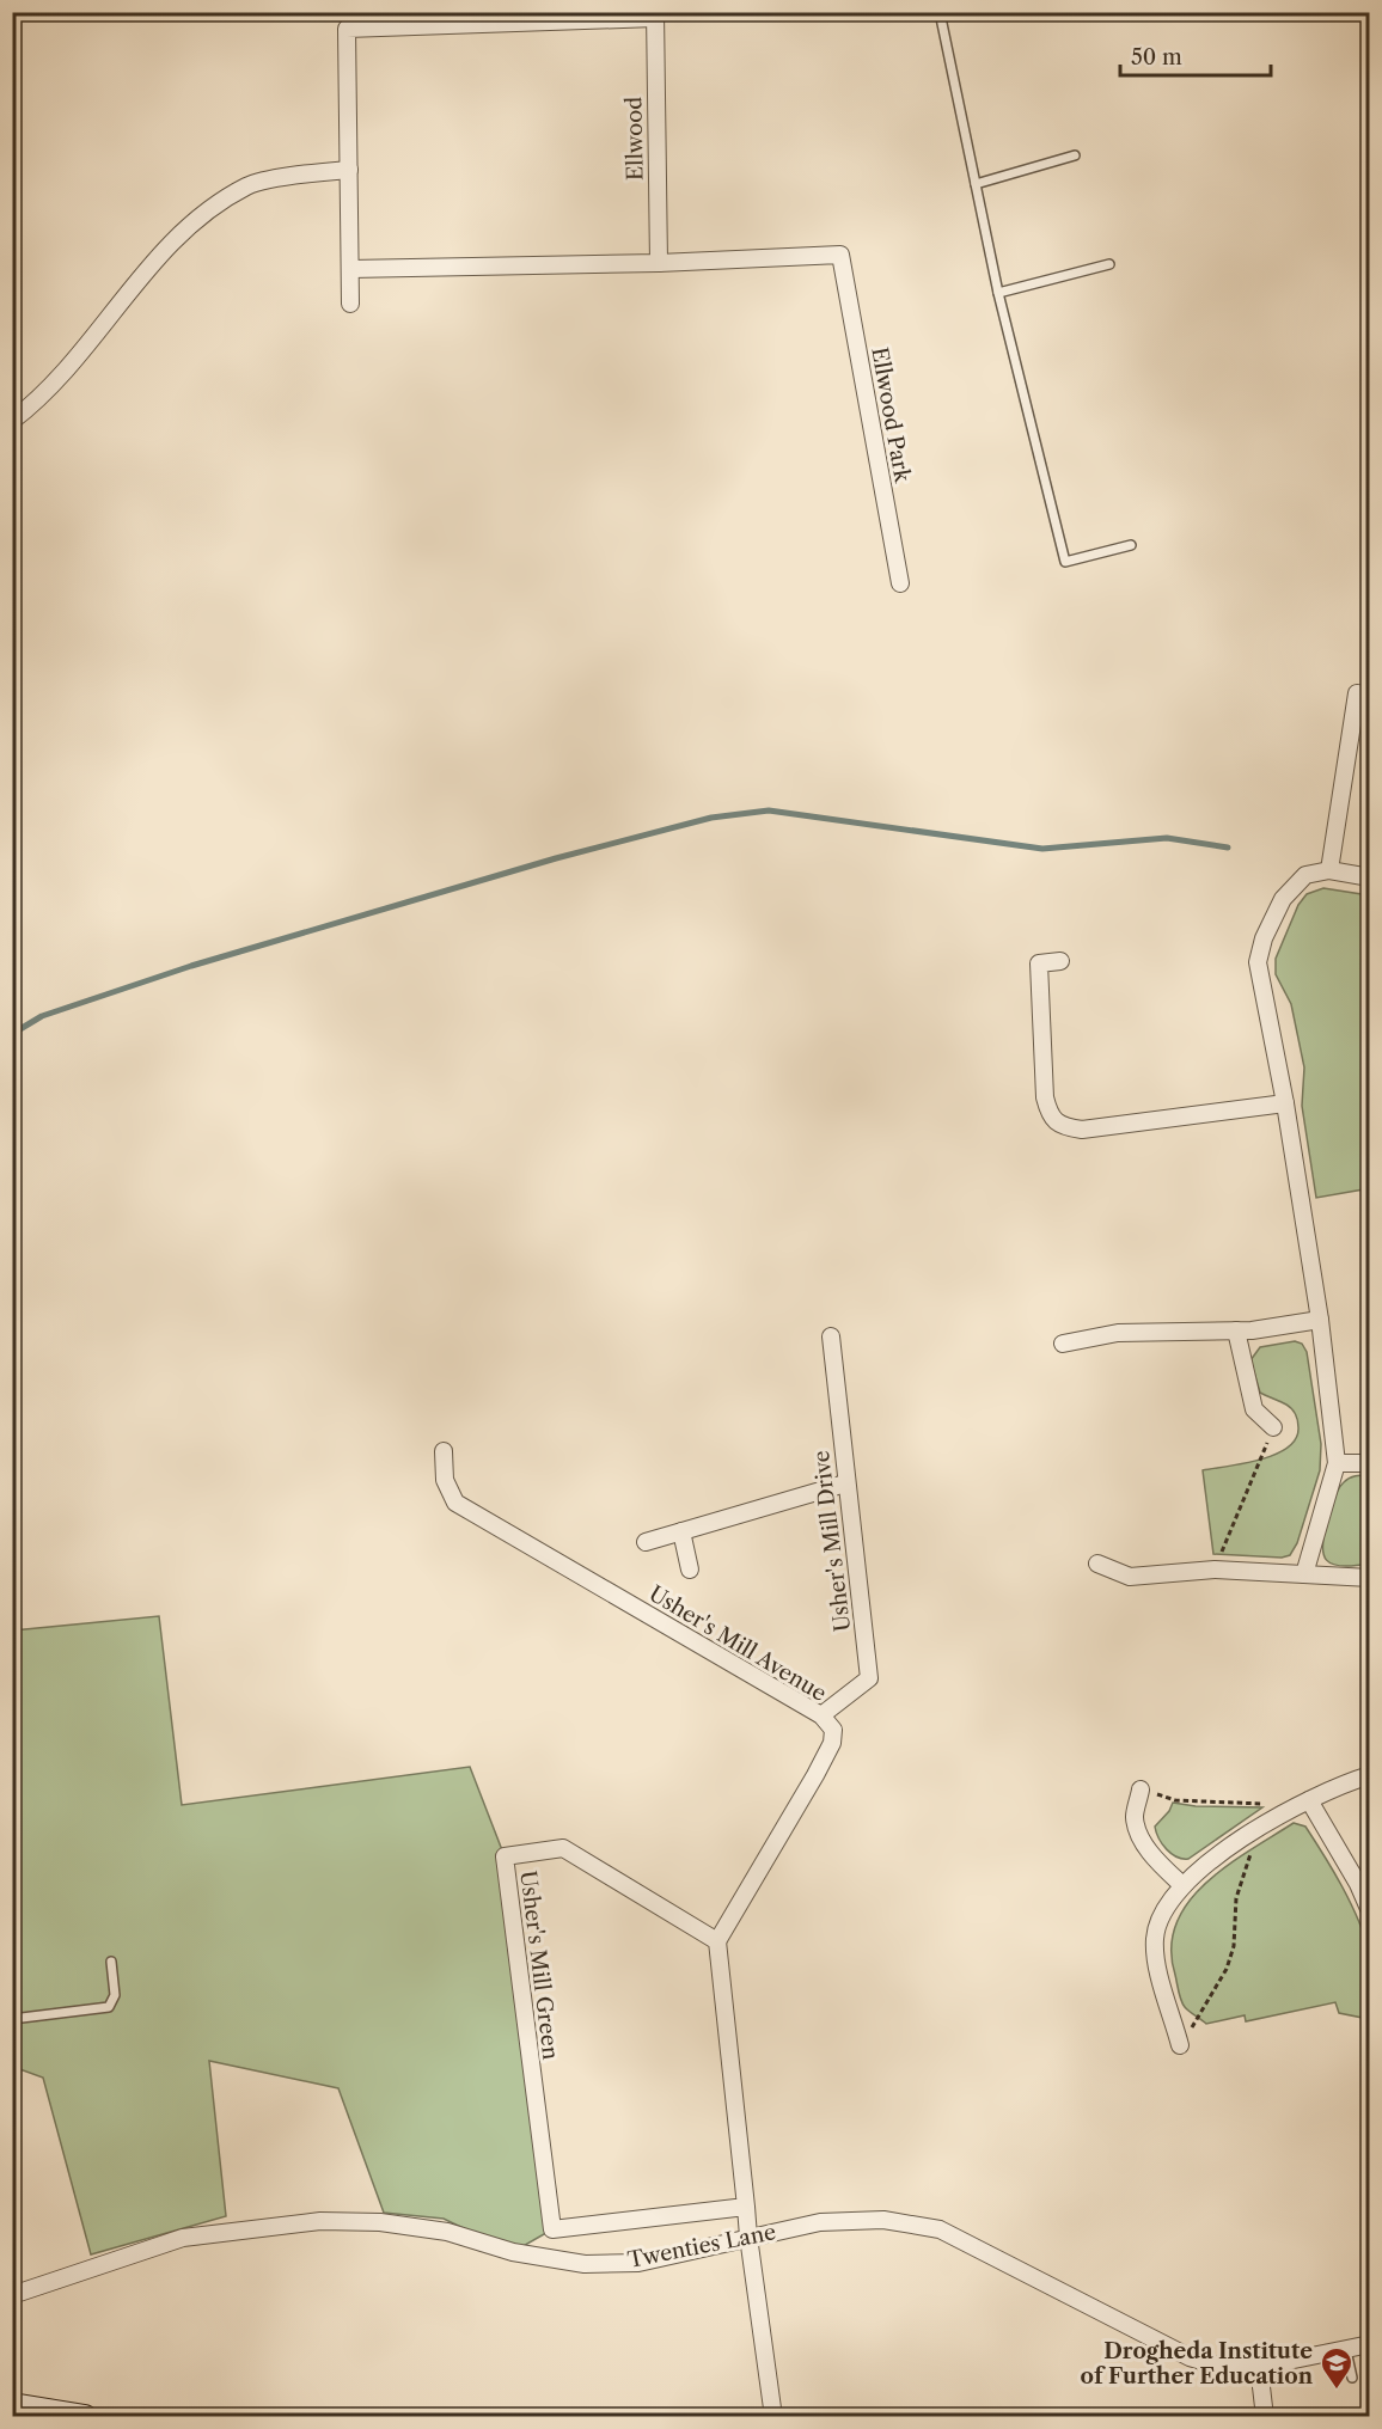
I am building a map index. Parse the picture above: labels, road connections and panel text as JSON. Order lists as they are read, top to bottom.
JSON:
{
  "streets": {
    "street": [
      "Ellwood",
      "Ellwood Park",
      "Usher's Mill Drive",
      "Usher's Mill Avenue",
      "Usher's Mill Green",
      "Twenties Lane"
    ]
  },
  "crossings": [
    ["Ellwood", "Ellwood Park"],
    ["Usher's Mill Drive", "Usher's Mill Avenue"],
    ["Usher's Mill Avenue", "Usher's Mill Green"]
  ],
  "places": {
    "school or university": ["Drogheda Institute of Further Education"]
  },
  "scale_bar": "50 m"
}
